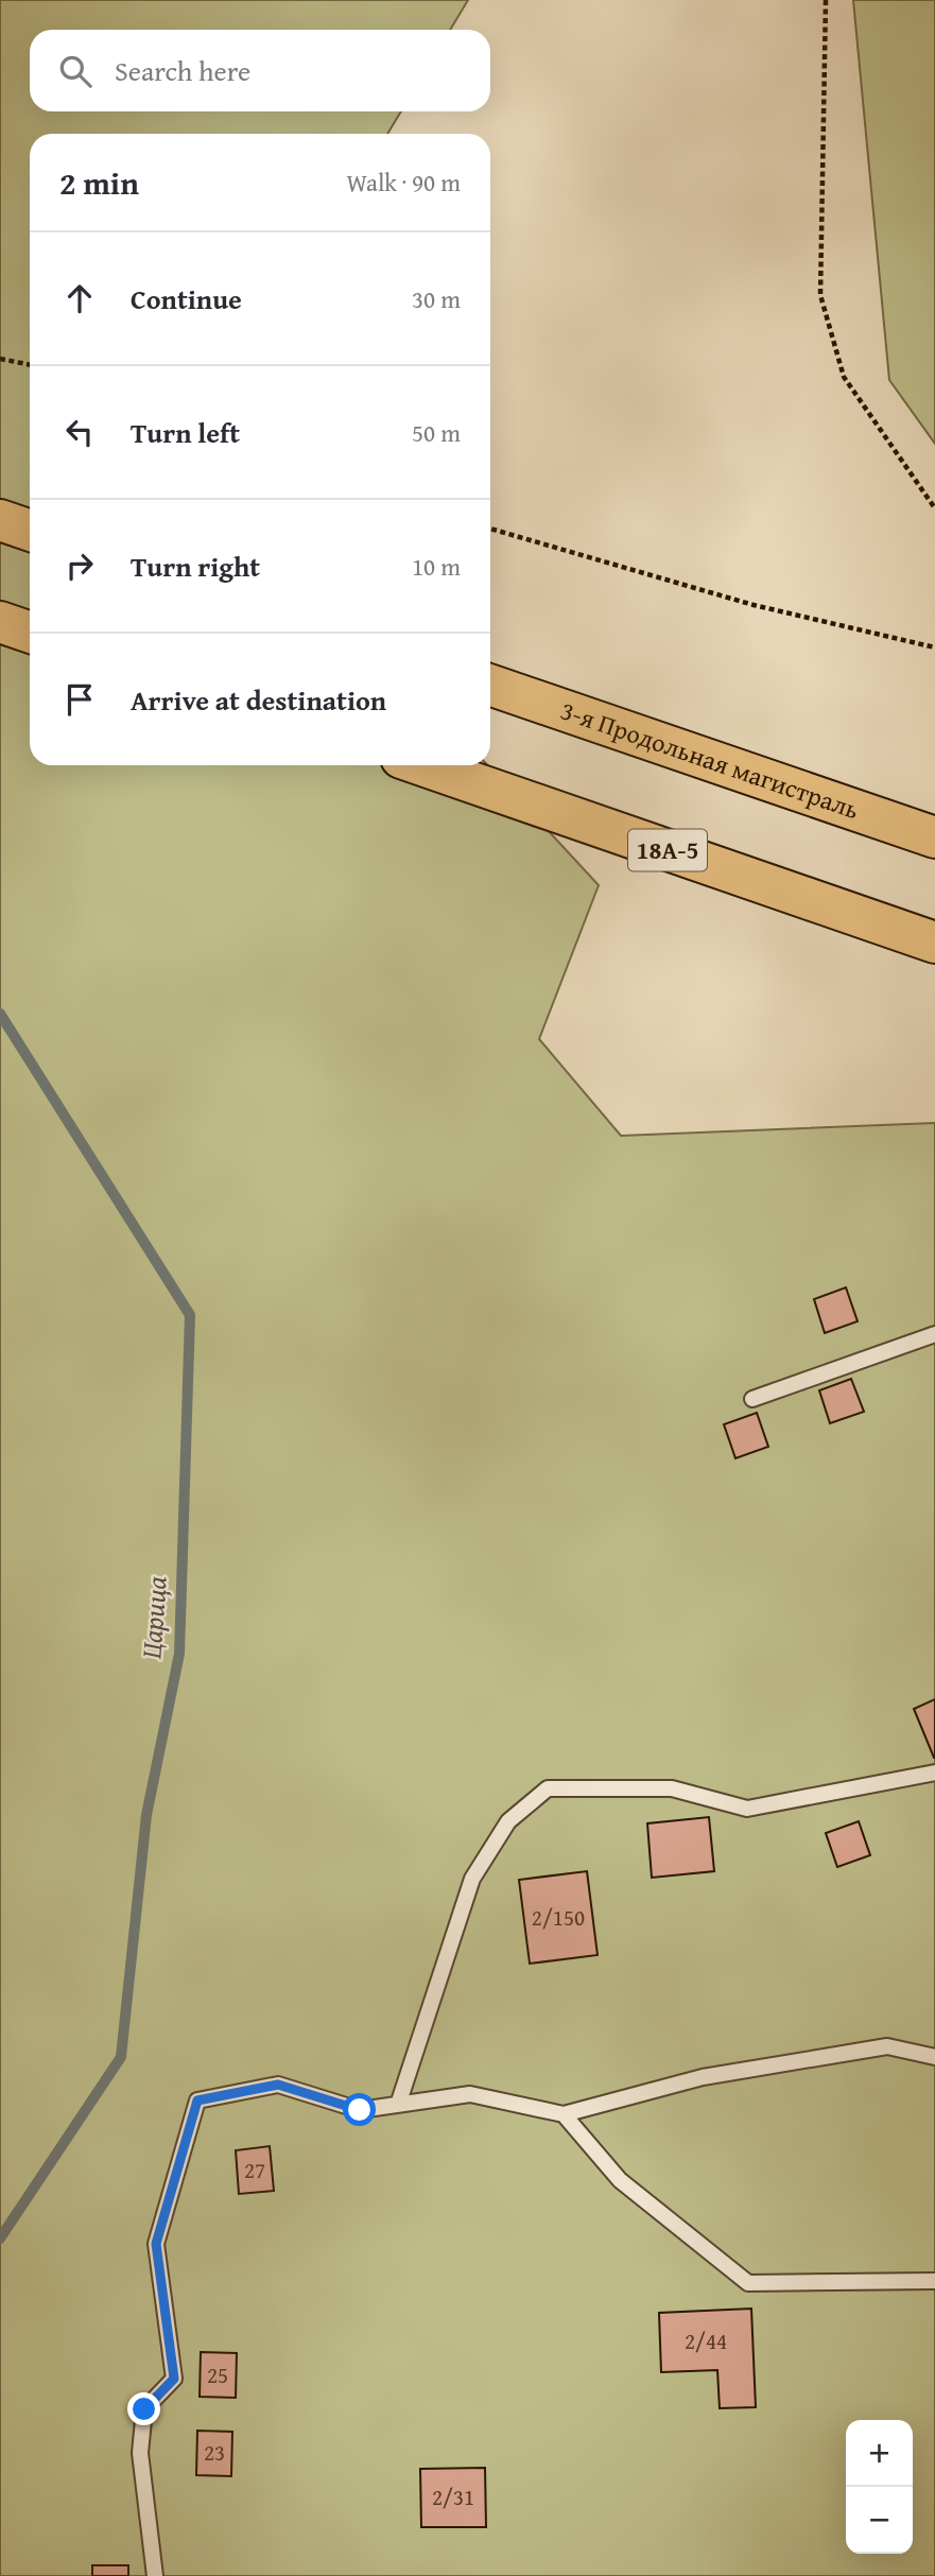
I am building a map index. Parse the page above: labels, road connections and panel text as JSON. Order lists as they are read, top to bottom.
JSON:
{
  "streets": {
    "highway": ["3-я Продольная магистраль", "18А-5"]
  },
  "water": ["Царица"],
  "house_numbers": [
    "2/150",
    "27",
    "2/44",
    "25",
    "23",
    "2/31"
  ],
  "page": {
    "search": "Search here",
    "heading": ["2 min", "Walk · 90 m"],
    "list": [
      ["Continue", "30 m"],
      ["Turn left", "50 m"],
      ["Turn right", "10 m"],
      "Arrive at destination"
    ],
    "map_buttons": ["+", "−"]
  }
}
